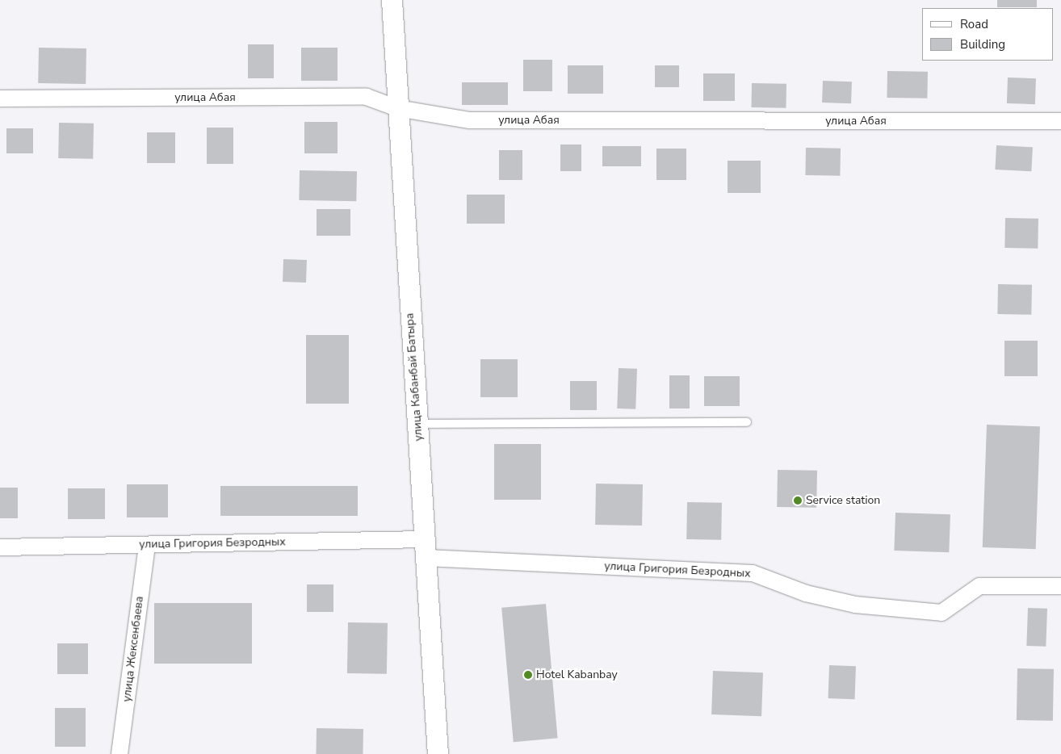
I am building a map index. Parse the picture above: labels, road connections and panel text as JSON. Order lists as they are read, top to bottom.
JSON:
{
  "streets": {
    "street": [
      "улица Абая",
      "улица Кабанбай Батыра",
      "улица Григория Безродных",
      "улица Жексенбаева"
    ]
  },
  "crossings": [
    ["улица Абая", "улица Кабанбай Батыра"],
    ["улица Кабанбай Батыра", "улица Григория Безродных"],
    ["улица Григория Безродных", "улица Жексенбаева"]
  ],
  "places": ["Service station", "Hotel Kabanbay"],
  "legend": ["Road", "Building"]
}
